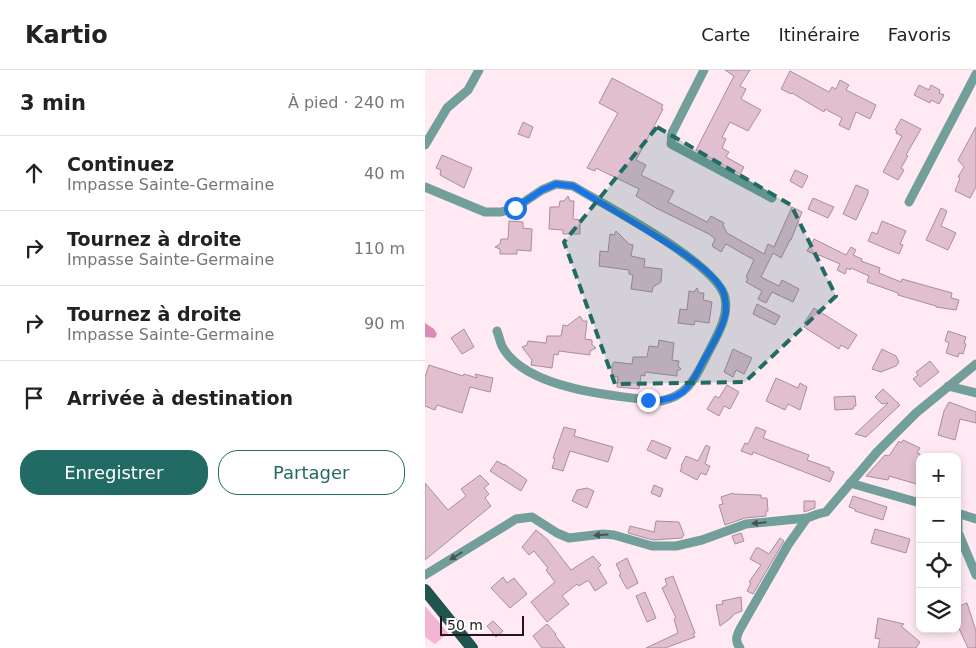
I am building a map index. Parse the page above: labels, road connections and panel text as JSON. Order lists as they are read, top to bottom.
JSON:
{
  "scale_bar": "50 m",
  "page": {
    "header": "Kartio",
    "nav": ["Carte", "Itinéraire", "Favoris"],
    "heading": ["3 min", "À pied · 240 m"],
    "list": [
      ["Continuez", "Impasse Sainte-Germaine", "40 m"],
      ["Tournez à droite", "Impasse Sainte-Germaine", "110 m"],
      ["Tournez à droite", "Impasse Sainte-Germaine", "90 m"],
      "Arrivée à destination"
    ],
    "buttons": ["Enregistrer", "Partager"],
    "map_buttons": ["+", "−"],
    "scale": "50 m"
  }
}
